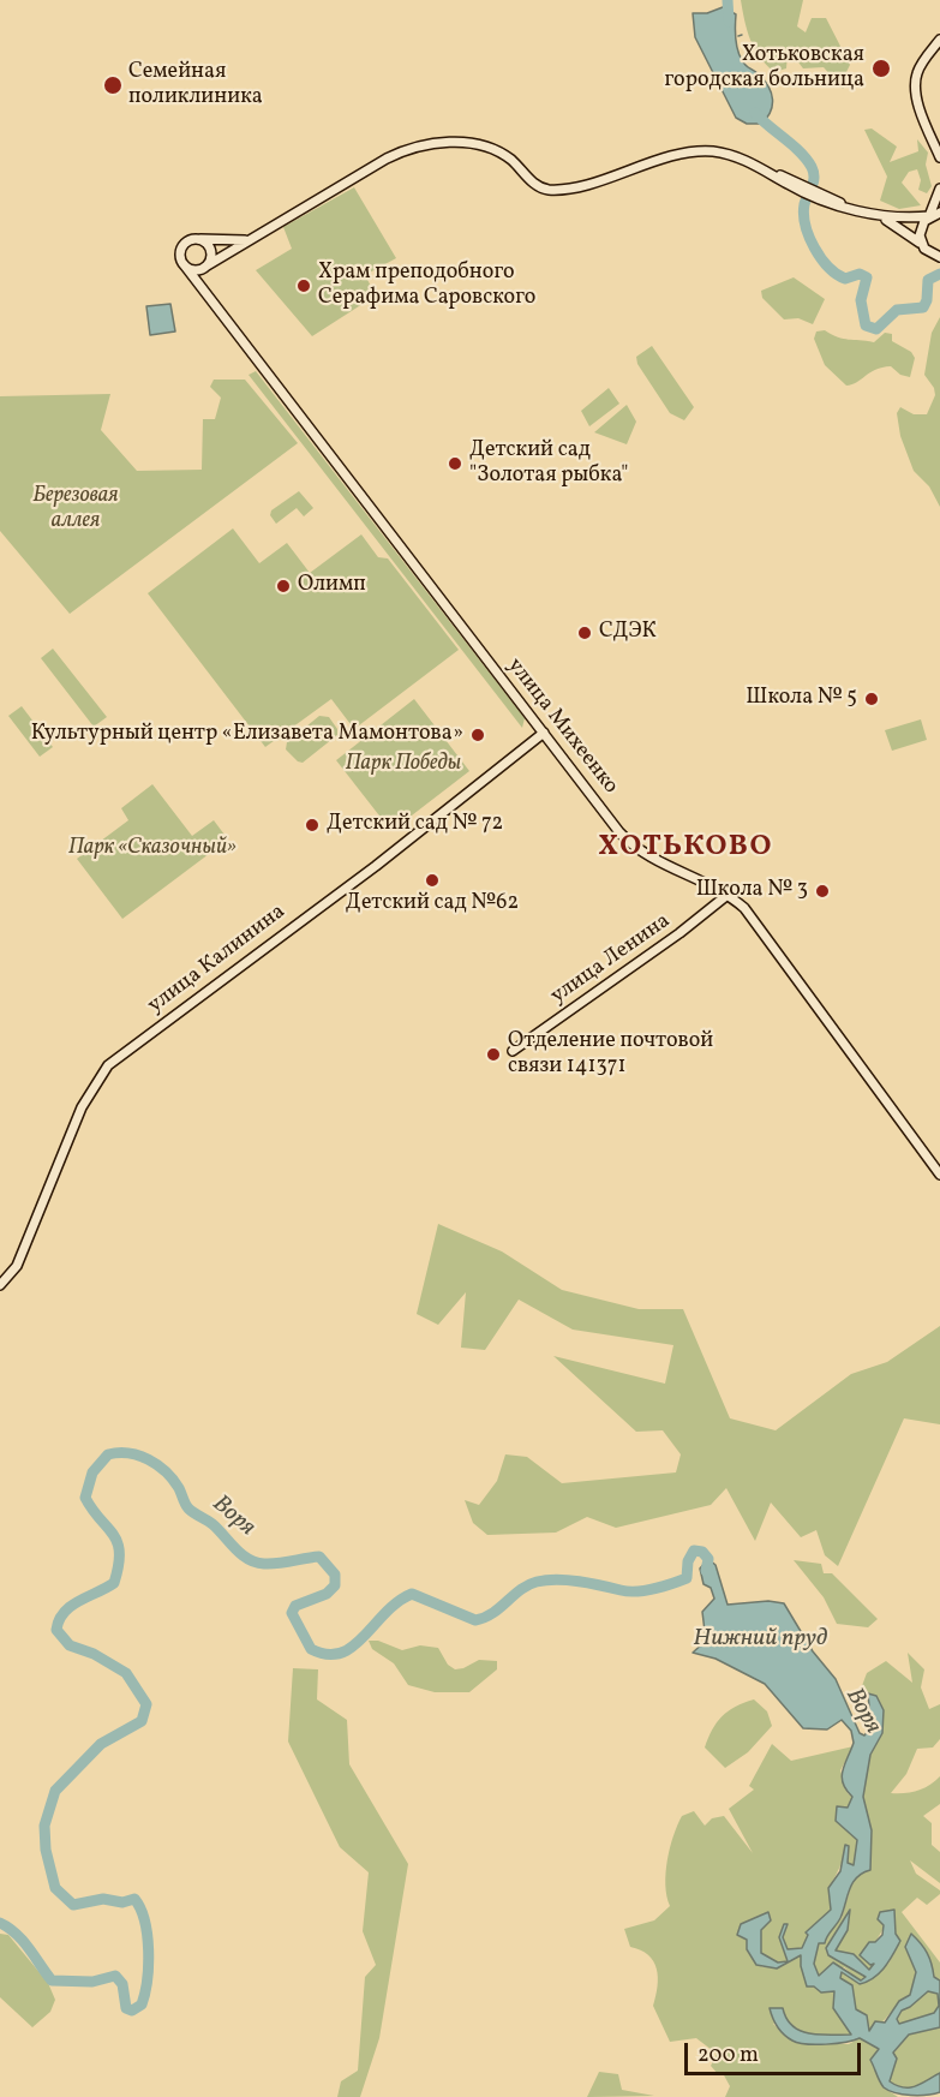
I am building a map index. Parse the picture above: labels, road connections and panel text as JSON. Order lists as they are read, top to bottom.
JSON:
{
  "streets": {
    "street": ["улица Михеенко", "улица Калинина", "улица Ленина"]
  },
  "crossings": [
    ["улица Михеенко", "улица Калинина"],
    ["улица Михеенко", "улица Ленина"]
  ],
  "districts": ["ХОТЬКОВО"],
  "water": ["Воря", "Нижний пруд"],
  "parks": ["Березовая аллея", "Парк Победы", "Парк «Сказочный»"],
  "places": [
    "Хотьковская городская больница",
    "Семейная поликлиника",
    "Храм преподобного Серафима Саровского",
    "Детский сад \"Золотая рыбка\"",
    "Олимп",
    "СДЭК",
    "Школа № 5",
    "Культурный центр «Елизавета Мамонтова»",
    "Детский сад № 72",
    "Детский сад №62",
    "Школа № 3",
    "Отделение почтовой связи 141371"
  ],
  "scale_bar": "200 m"
}
